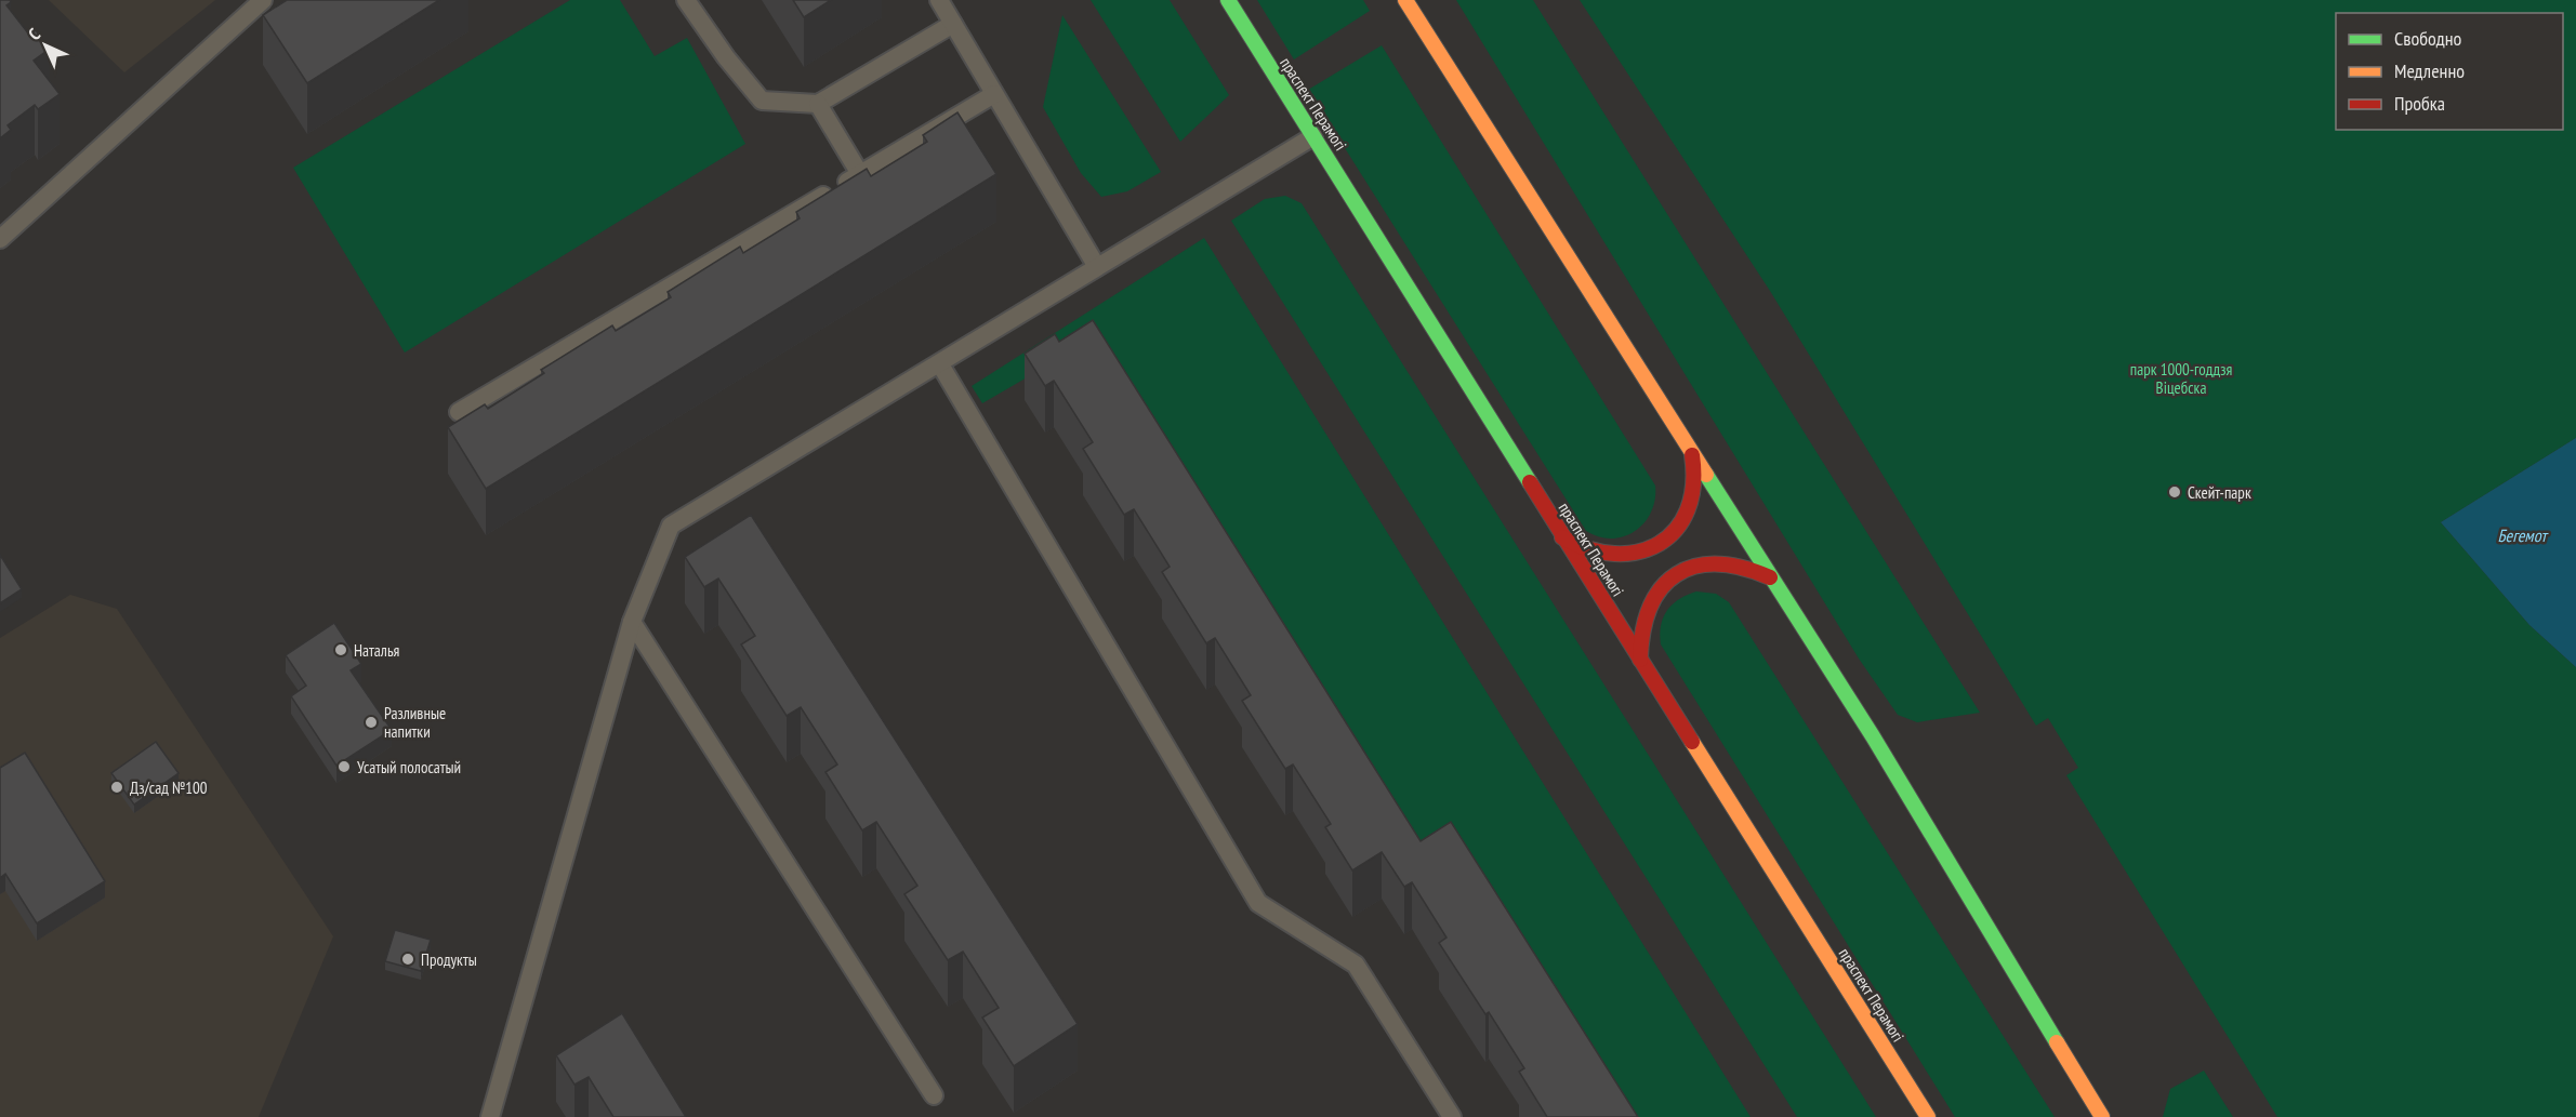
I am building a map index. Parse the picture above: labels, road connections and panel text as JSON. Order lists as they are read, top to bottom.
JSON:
{
  "streets": {
    "main road": ["праспект Перамогі"]
  },
  "water": ["Бегемот"],
  "parks": ["парк 1000-годдзя Віцебска"],
  "places": [
    "Скейт-парк",
    "Наталья",
    "Разливные напитки",
    "Усатый полосатый",
    "Дз/сад №100",
    "Продукты"
  ],
  "legend": ["Свободно", "Медленно", "Пробка"],
  "north": "top left"
}
